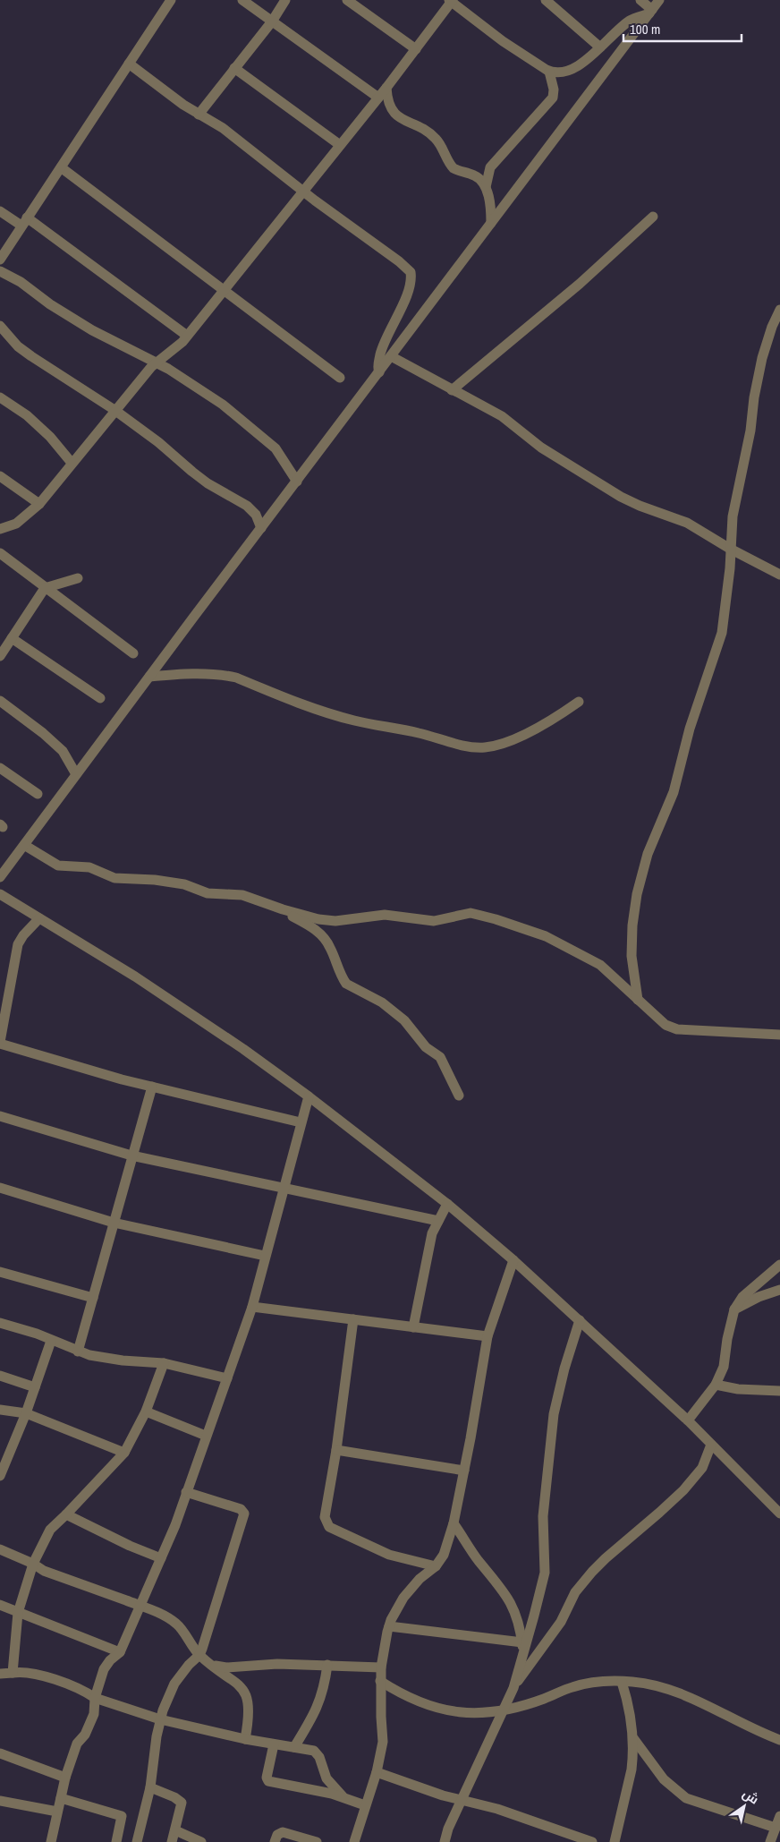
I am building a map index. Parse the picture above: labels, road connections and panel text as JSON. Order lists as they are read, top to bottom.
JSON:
{
  "scale_bar": "100 m",
  "north": "top right"
}
